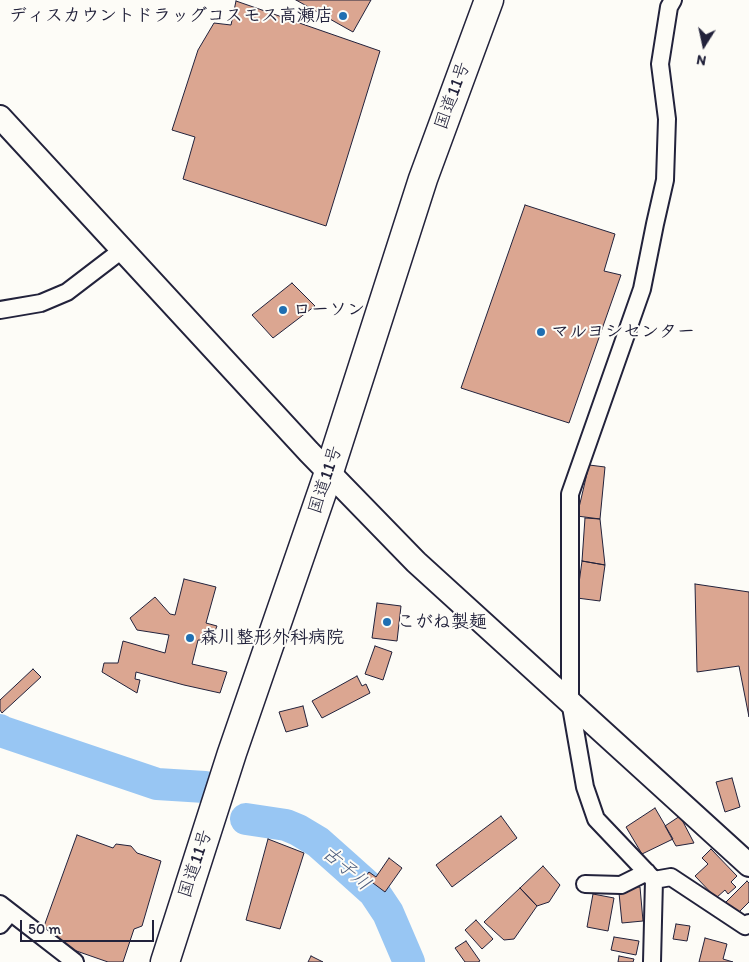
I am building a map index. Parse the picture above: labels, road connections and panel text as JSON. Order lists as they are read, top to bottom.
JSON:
{
  "streets": {
    "highway": ["国道11号"]
  },
  "water": ["古子川"],
  "places": [
    "ディスカウントドラッグコスモス高瀬店",
    "ローソン",
    "マルヨシセンター",
    "こがね製麺",
    "森川整形外科病院"
  ],
  "scale_bar": "50 m",
  "north": "bottom"
}
